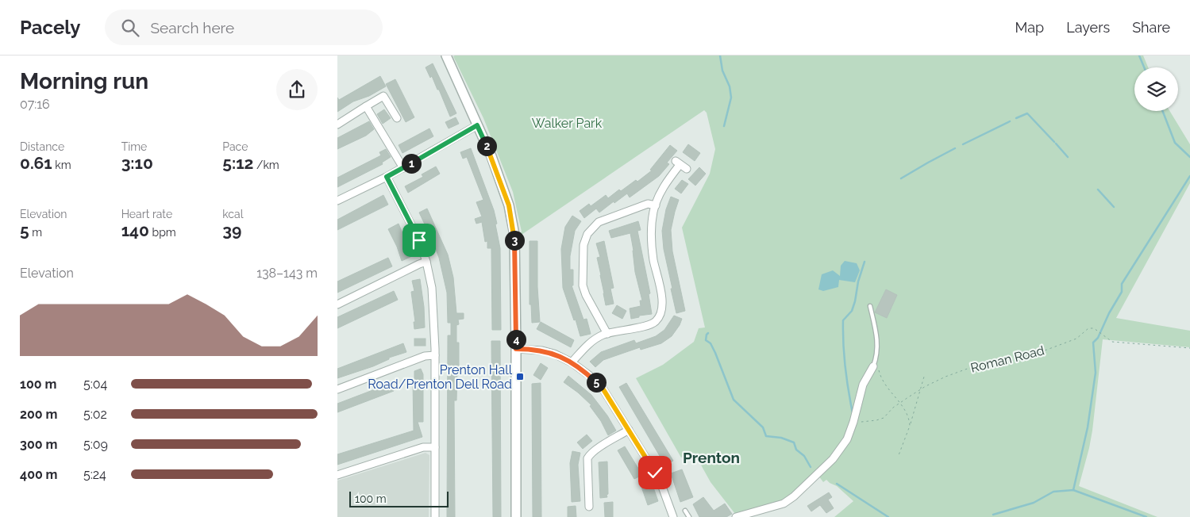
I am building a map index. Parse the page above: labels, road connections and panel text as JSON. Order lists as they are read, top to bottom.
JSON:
{
  "streets": {
    "path": ["Roman Road"]
  },
  "districts": ["Prenton"],
  "parks": ["Walker Park"],
  "places": {
    "transit": ["Prenton Hall Road/Prenton Dell Road"]
  },
  "scale_bar": "100 m",
  "page": {
    "header": "Pacely",
    "search": "Search here",
    "nav": ["Map", "Layers", "Share"],
    "heading": ["Morning run", "07:16"],
    "stats": [
      ["Distance", "0.61 km"],
      ["Time", "3:10"],
      ["Pace", "5:12 /km"],
      ["Elevation", "5 m"],
      ["Heart rate", "140 bpm"],
      ["kcal", "39"]
    ],
    "pins": [
      "2",
      "1",
      "3",
      "4",
      "5"
    ],
    "chart": ["Elevation", "138–143 m"],
    "list": [
      {
        "name": "100 m",
        "note": "5:04"
      },
      {
        "name": "200 m",
        "note": "5:02"
      },
      {
        "name": "300 m",
        "note": "5:09"
      },
      {
        "name": "400 m",
        "note": "5:24"
      }
    ],
    "scale": "100 m"
  }
}
